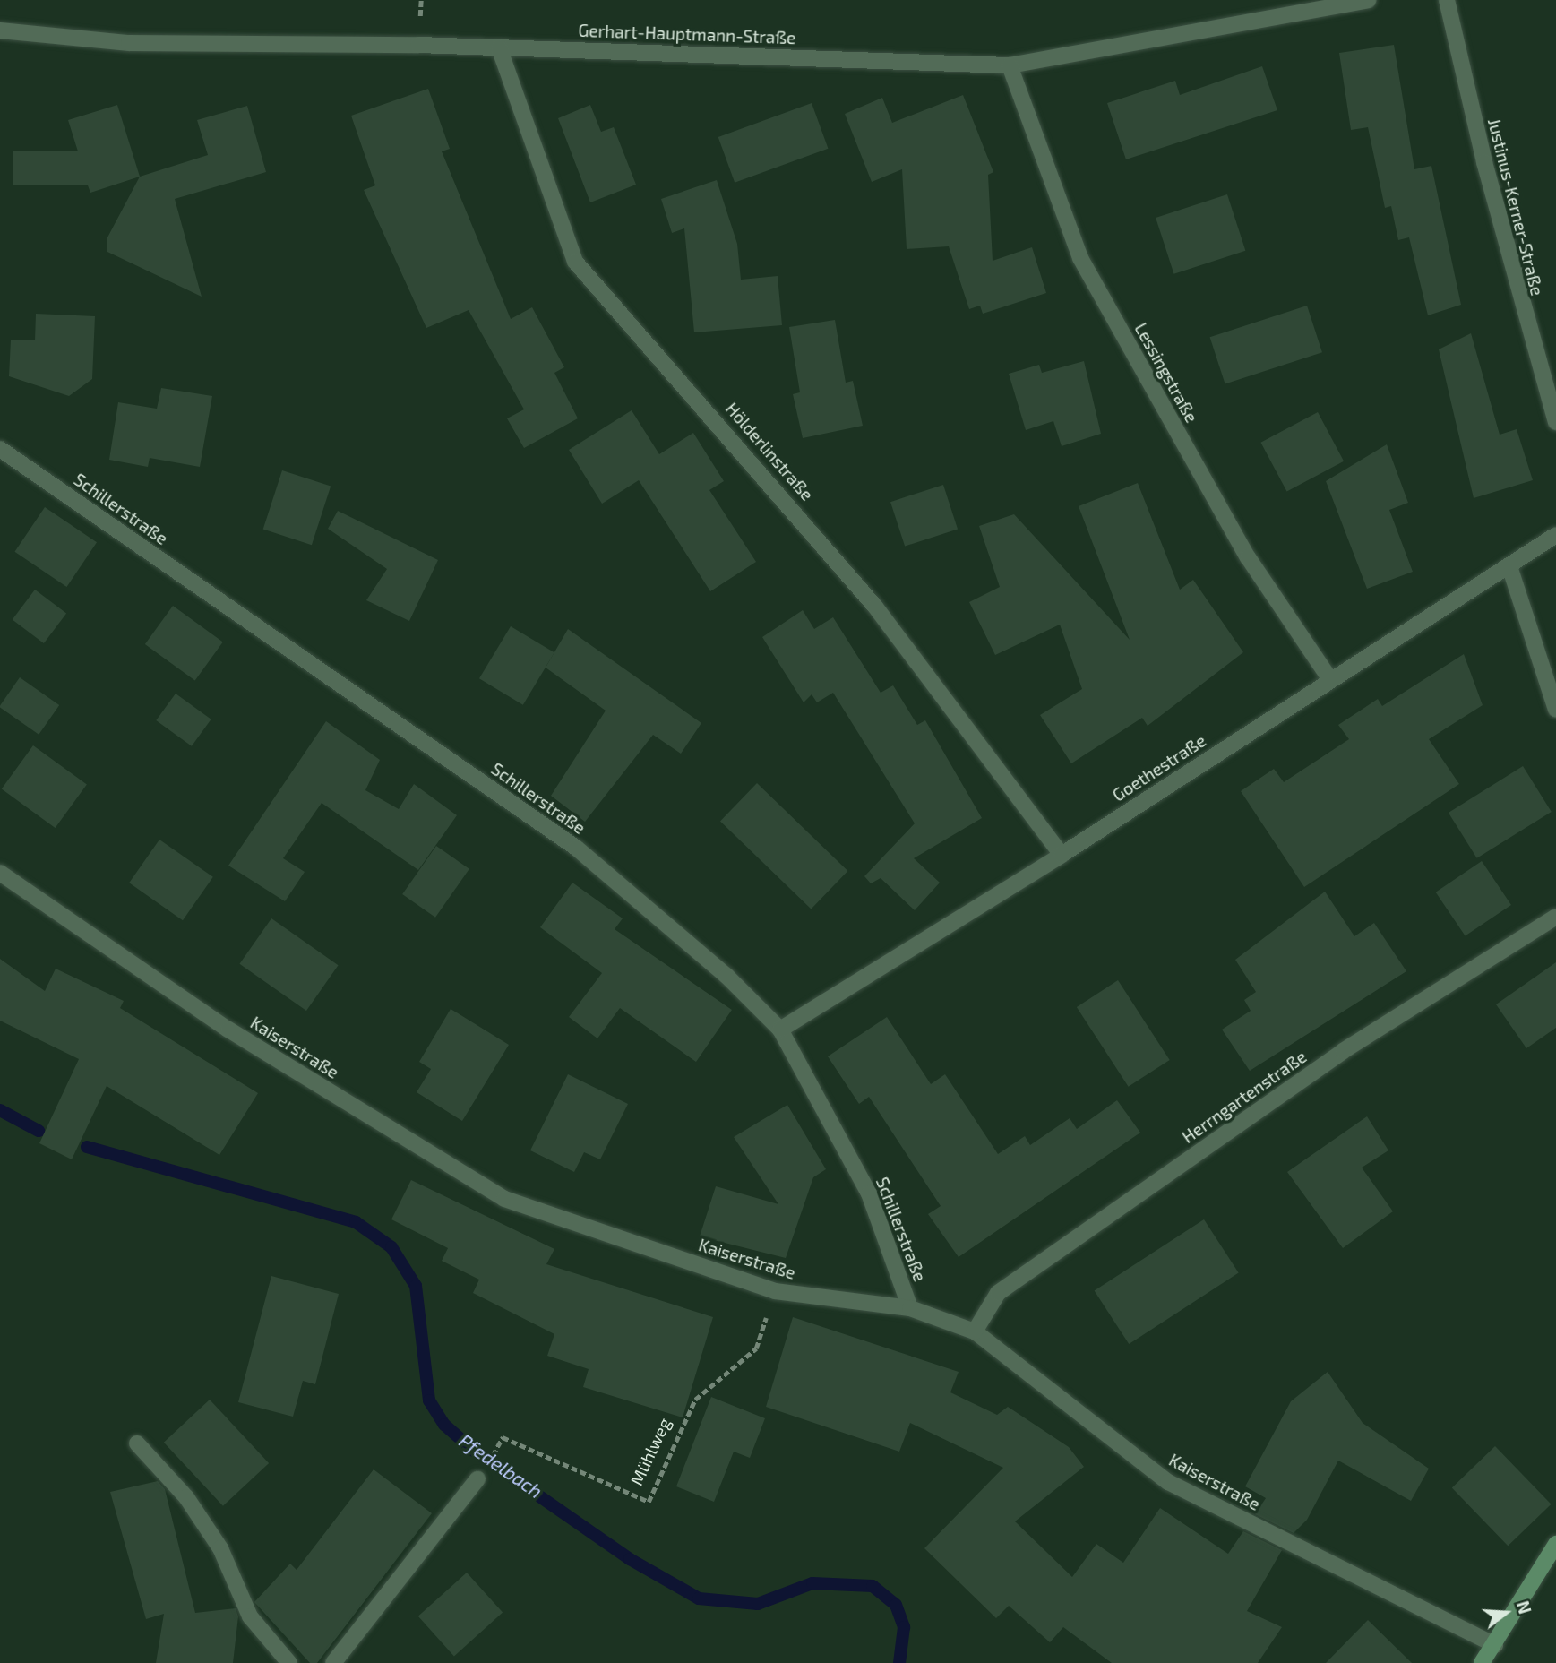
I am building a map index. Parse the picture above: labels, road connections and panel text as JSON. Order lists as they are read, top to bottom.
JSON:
{
  "streets": {
    "street": [
      "Gerhart-Hauptmann-Straße",
      "Justinus-Kerner-Straße",
      "Lessingstraße",
      "Hölderlinstraße",
      "Schillerstraße",
      "Goethestraße",
      "Kaiserstraße",
      "Herrngartenstraße"
    ],
    "path": ["Mühlweg"]
  },
  "crossings": [
    ["Gerhart-Hauptmann-Straße", "Lessingstraße"],
    ["Gerhart-Hauptmann-Straße", "Hölderlinstraße"],
    ["Lessingstraße", "Goethestraße"],
    ["Hölderlinstraße", "Goethestraße"],
    ["Schillerstraße", "Goethestraße"],
    ["Schillerstraße", "Kaiserstraße"],
    ["Kaiserstraße", "Herrngartenstraße"],
    ["Kaiserstraße", "Mühlweg"]
  ],
  "water": ["Pfedelbach"],
  "north": "right"
}
